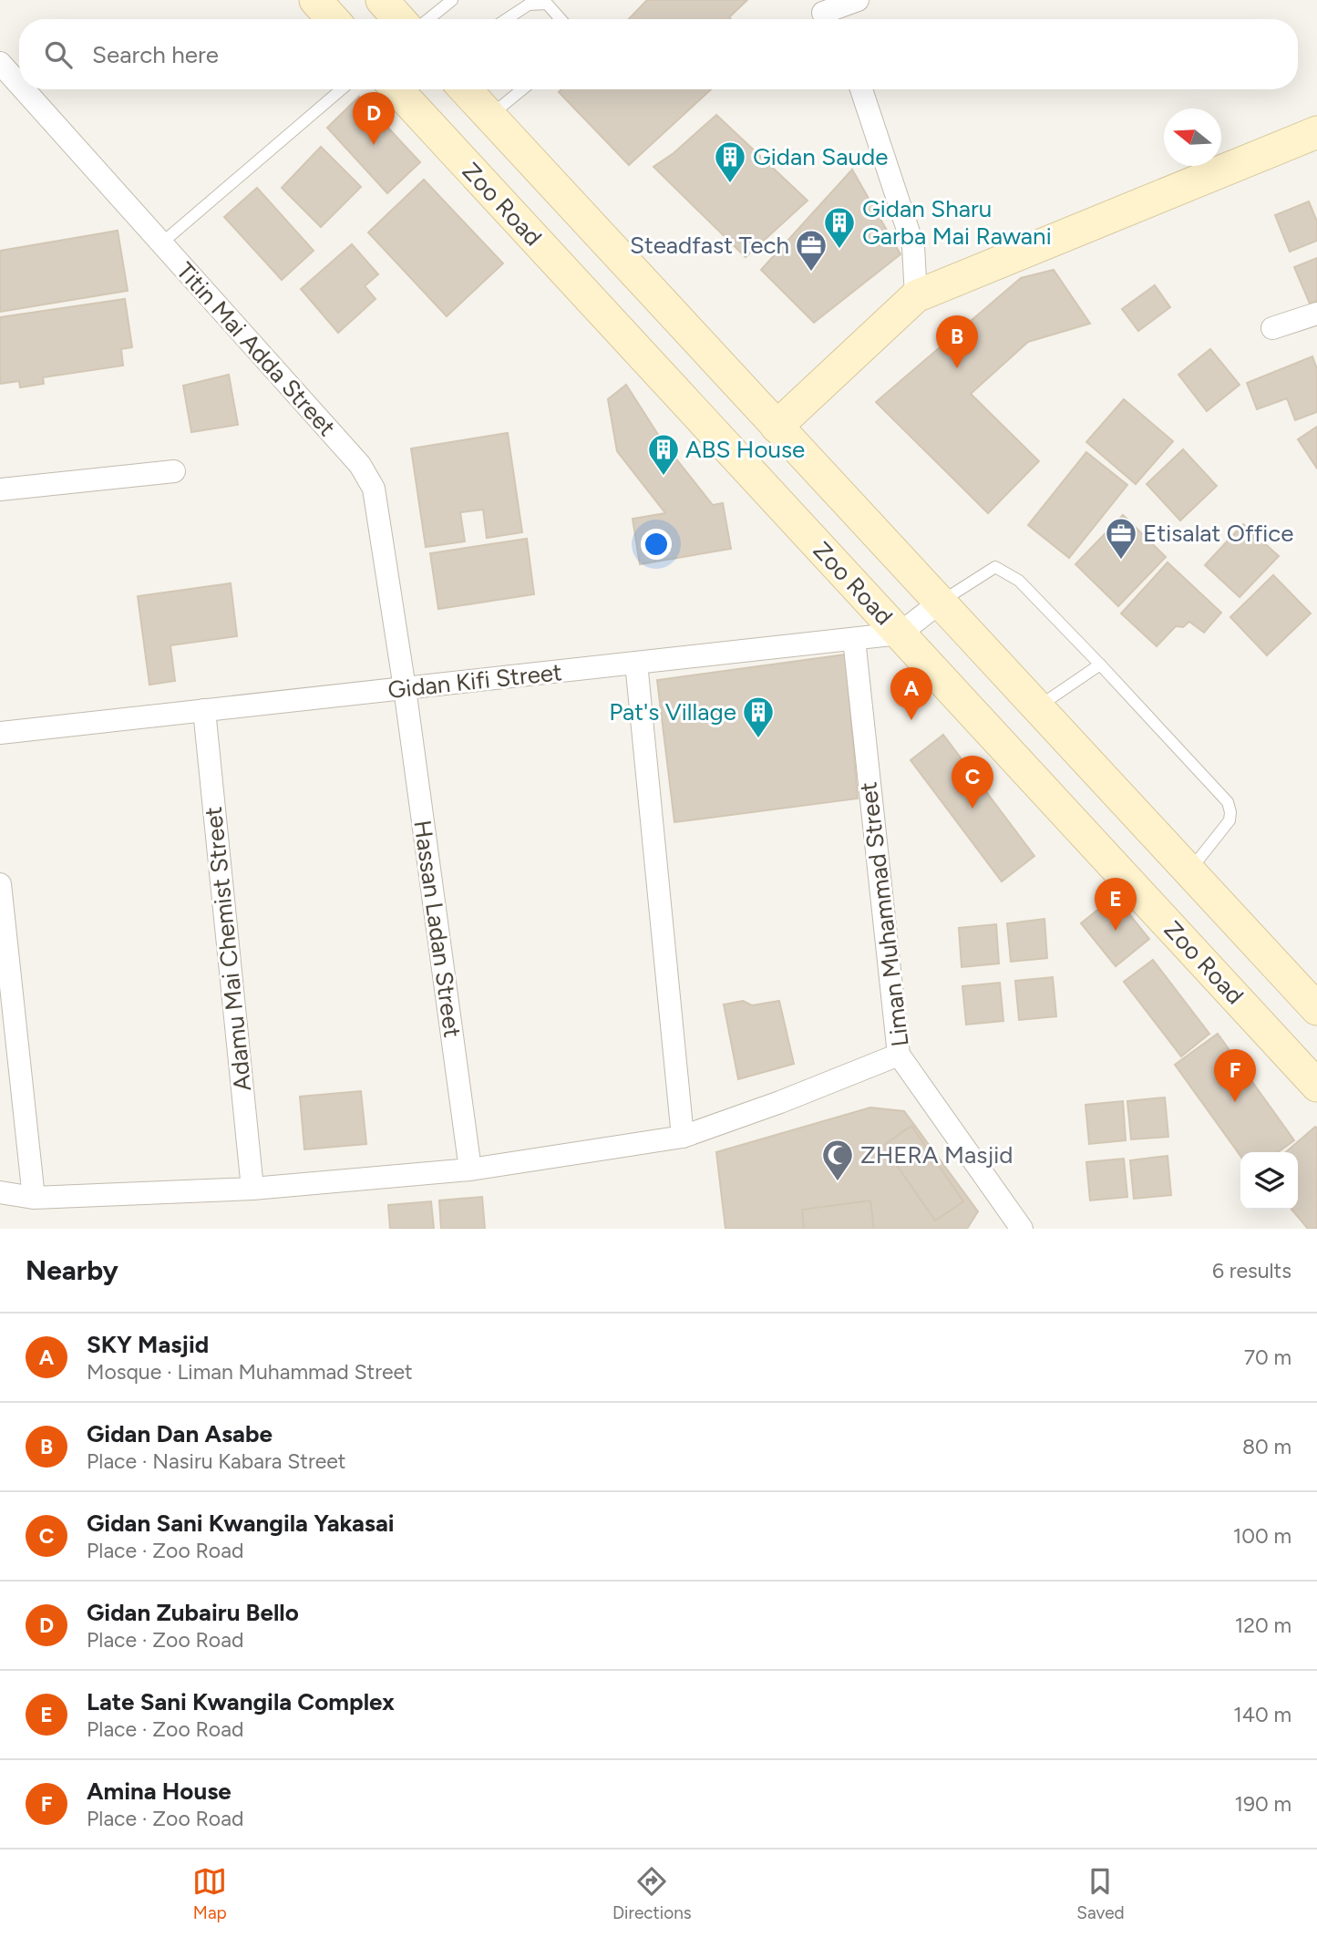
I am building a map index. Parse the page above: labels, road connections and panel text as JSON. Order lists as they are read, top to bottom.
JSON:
{
  "streets": {
    "main road": ["Zoo Road"],
    "street": [
      "Titin Mai Adda Street",
      "Gidan Kifi Street",
      "Liman Muhammad Street",
      "Hassan Ladan Street",
      "Adamu Mai Chemist Street"
    ]
  },
  "crossings": [
    ["Zoo Road", "Gidan Kifi Street"],
    ["Titin Mai Adda Street", "Gidan Kifi Street"],
    ["Titin Mai Adda Street", "Hassan Ladan Street"],
    ["Gidan Kifi Street", "Liman Muhammad Street"],
    ["Gidan Kifi Street", "Hassan Ladan Street"],
    ["Gidan Kifi Street", "Adamu Mai Chemist Street"]
  ],
  "places": {
    "building": [
      "Gidan Saude",
      "Gidan Sharu Garba Mai Rawani",
      "ABS House",
      "Pat's Village"
    ],
    "office": ["Steadfast Tech", "Etisalat Office"],
    "mosque": ["ZHERA Masjid"]
  },
  "north": "left",
  "page": {
    "search": "Search here",
    "pins": [
      "D",
      "B",
      "A",
      "C",
      "E",
      "F"
    ],
    "heading": ["Nearby", "6 results"],
    "list": [
      {
        "mark": "A",
        "name": "SKY Masjid",
        "note": "Mosque · Liman Muhammad Street",
        "value": "70 m"
      },
      {
        "mark": "B",
        "name": "Gidan Dan Asabe",
        "note": "Place · Nasiru Kabara Street",
        "value": "80 m"
      },
      {
        "mark": "C",
        "name": "Gidan Sani Kwangila Yakasai",
        "note": "Place · Zoo Road",
        "value": "100 m"
      },
      {
        "mark": "D",
        "name": "Gidan Zubairu Bello",
        "note": "Place · Zoo Road",
        "value": "120 m"
      },
      {
        "mark": "E",
        "name": "Late Sani Kwangila Complex",
        "note": "Place · Zoo Road",
        "value": "140 m"
      },
      {
        "mark": "F",
        "name": "Amina House",
        "note": "Place · Zoo Road",
        "value": "190 m"
      }
    ],
    "nav": ["Map", "Directions", "Saved"]
  }
}
